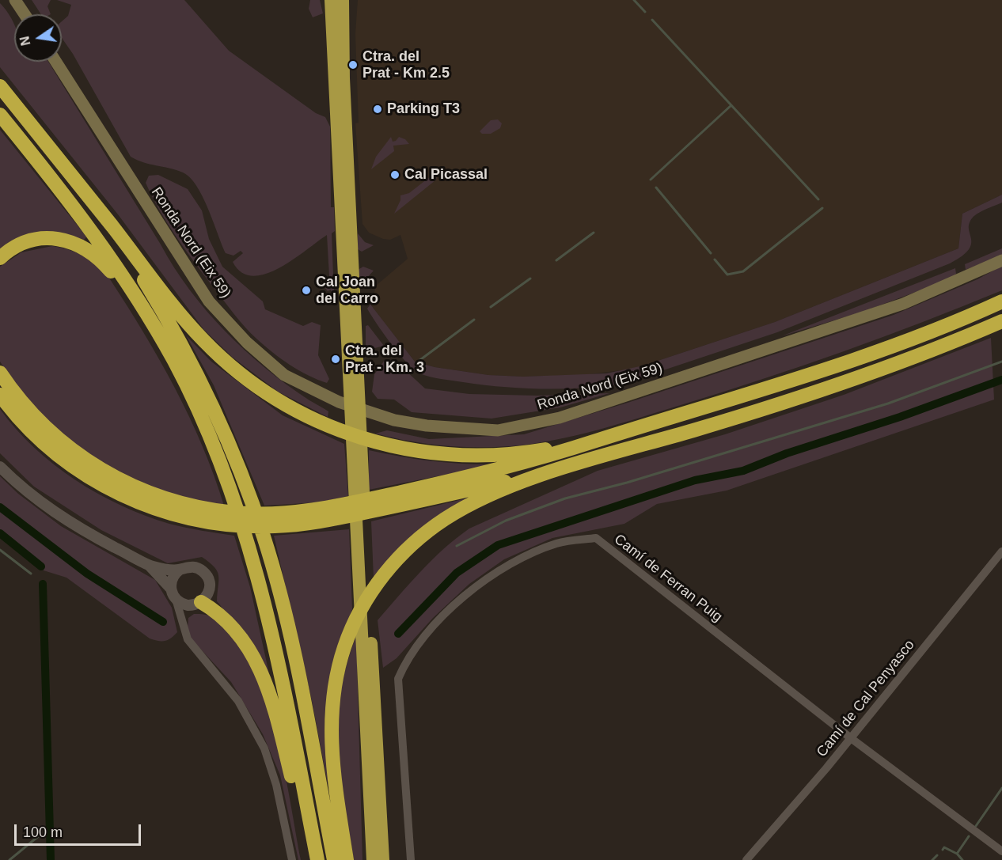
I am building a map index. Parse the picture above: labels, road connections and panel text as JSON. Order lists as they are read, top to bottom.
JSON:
{
  "streets": {
    "main road": ["Ronda Nord (Eix 59)"],
    "street": ["Camí de Ferran Puig", "Camí de Cal Penyasco"]
  },
  "crossings": [
    ["Camí de Ferran Puig", "Camí de Cal Penyasco"]
  ],
  "places": [
    "Ctra. del Prat - Km 2.5",
    "Parking T3",
    "Cal Picassal",
    "Cal Joan del Carro",
    "Ctra. del Prat - Km. 3"
  ],
  "scale_bar": "100 m",
  "north": "left"
}
